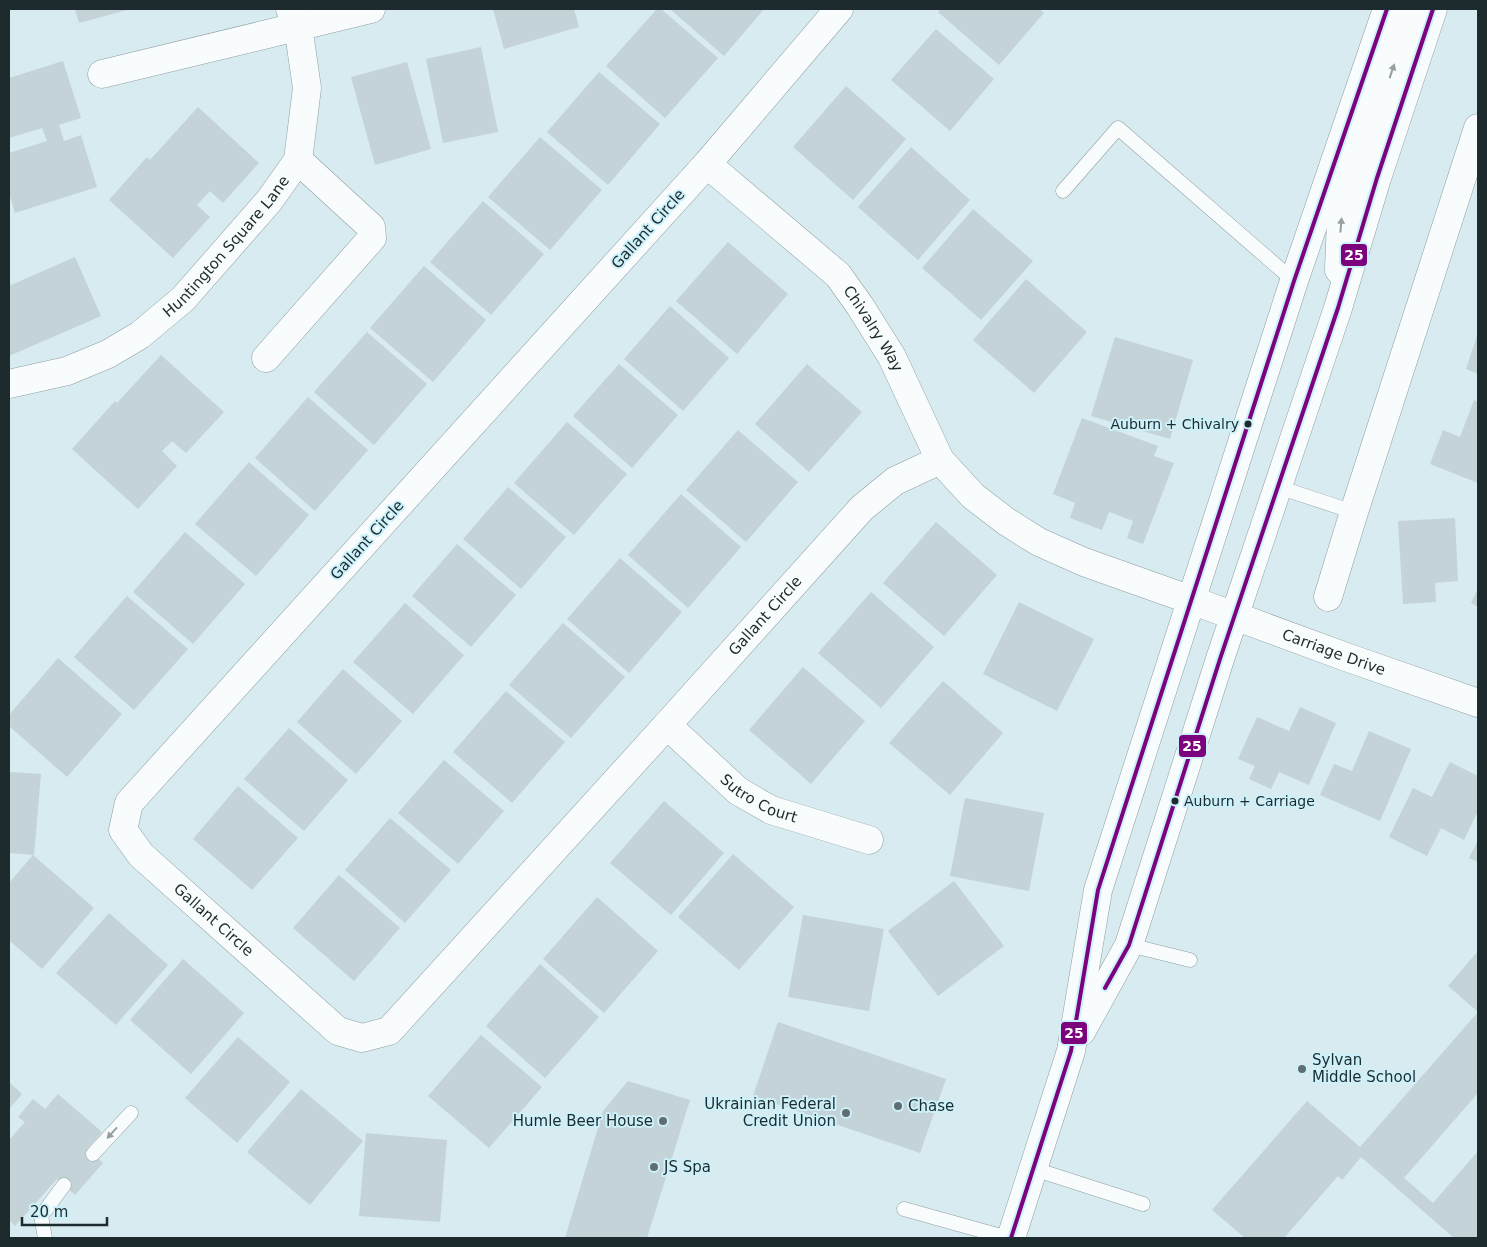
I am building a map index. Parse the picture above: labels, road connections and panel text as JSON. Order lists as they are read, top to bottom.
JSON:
{
  "streets": {
    "street": [
      "Gallant Circle",
      "Huntington Square Lane",
      "Chivalry Way",
      "Carriage Drive",
      "Sutro Court"
    ]
  },
  "crossings": [
    ["Gallant Circle", "Chivalry Way"],
    ["Gallant Circle", "Sutro Court"],
    ["Chivalry Way", "Carriage Drive"]
  ],
  "places": [
    "Auburn + Chivalry",
    "Auburn + Carriage",
    "Sylvan Middle School",
    "Chase",
    "Ukrainian Federal Credit Union",
    "Humle Beer House",
    "JS Spa"
  ],
  "lines": ["transit line 25"],
  "scale_bar": "20 m"
}
